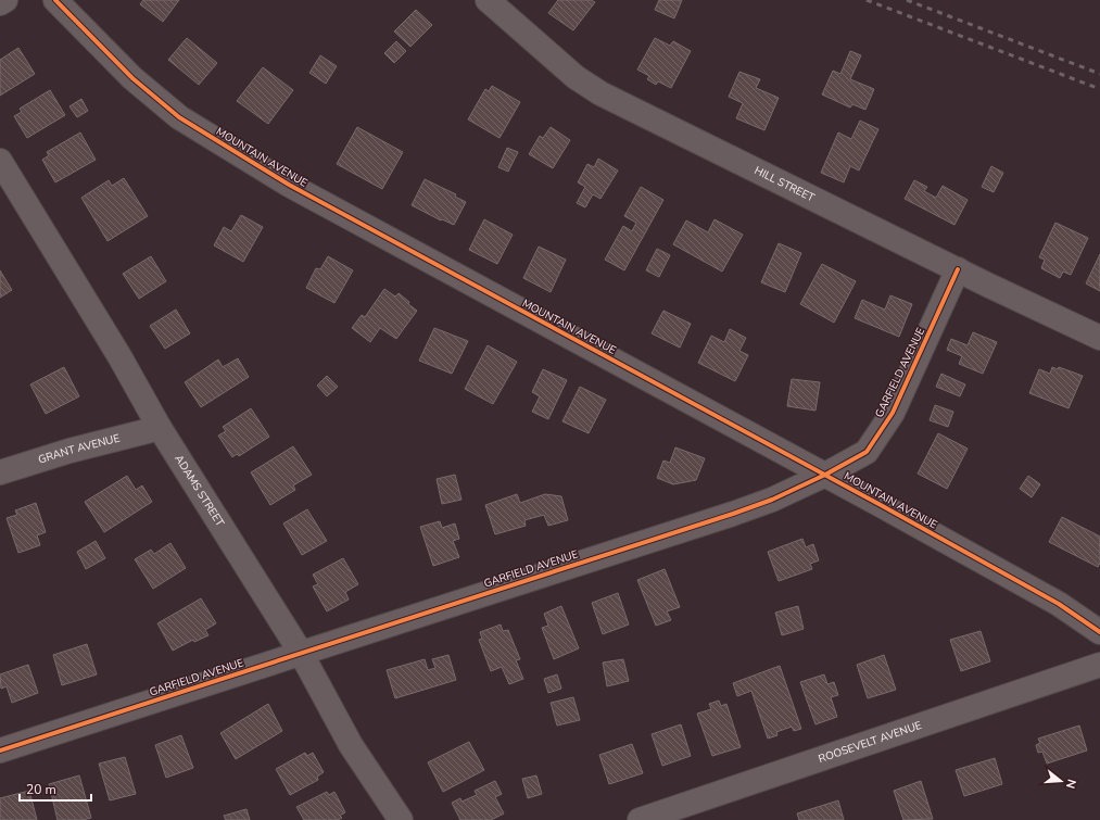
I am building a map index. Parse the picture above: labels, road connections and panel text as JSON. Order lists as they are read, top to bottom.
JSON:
{
  "streets": {
    "street": [
      "MOUNTAIN AVENUE",
      "HILL STREET",
      "GARFIELD AVENUE",
      "GRANT AVENUE",
      "ADAMS STREET",
      "ROOSEVELT AVENUE"
    ]
  },
  "crossings": [
    ["MOUNTAIN AVENUE", "GARFIELD AVENUE"],
    ["HILL STREET", "GARFIELD AVENUE"],
    ["GARFIELD AVENUE", "ADAMS STREET"],
    ["GRANT AVENUE", "ADAMS STREET"]
  ],
  "scale_bar": "20 m",
  "north": "right"
}
